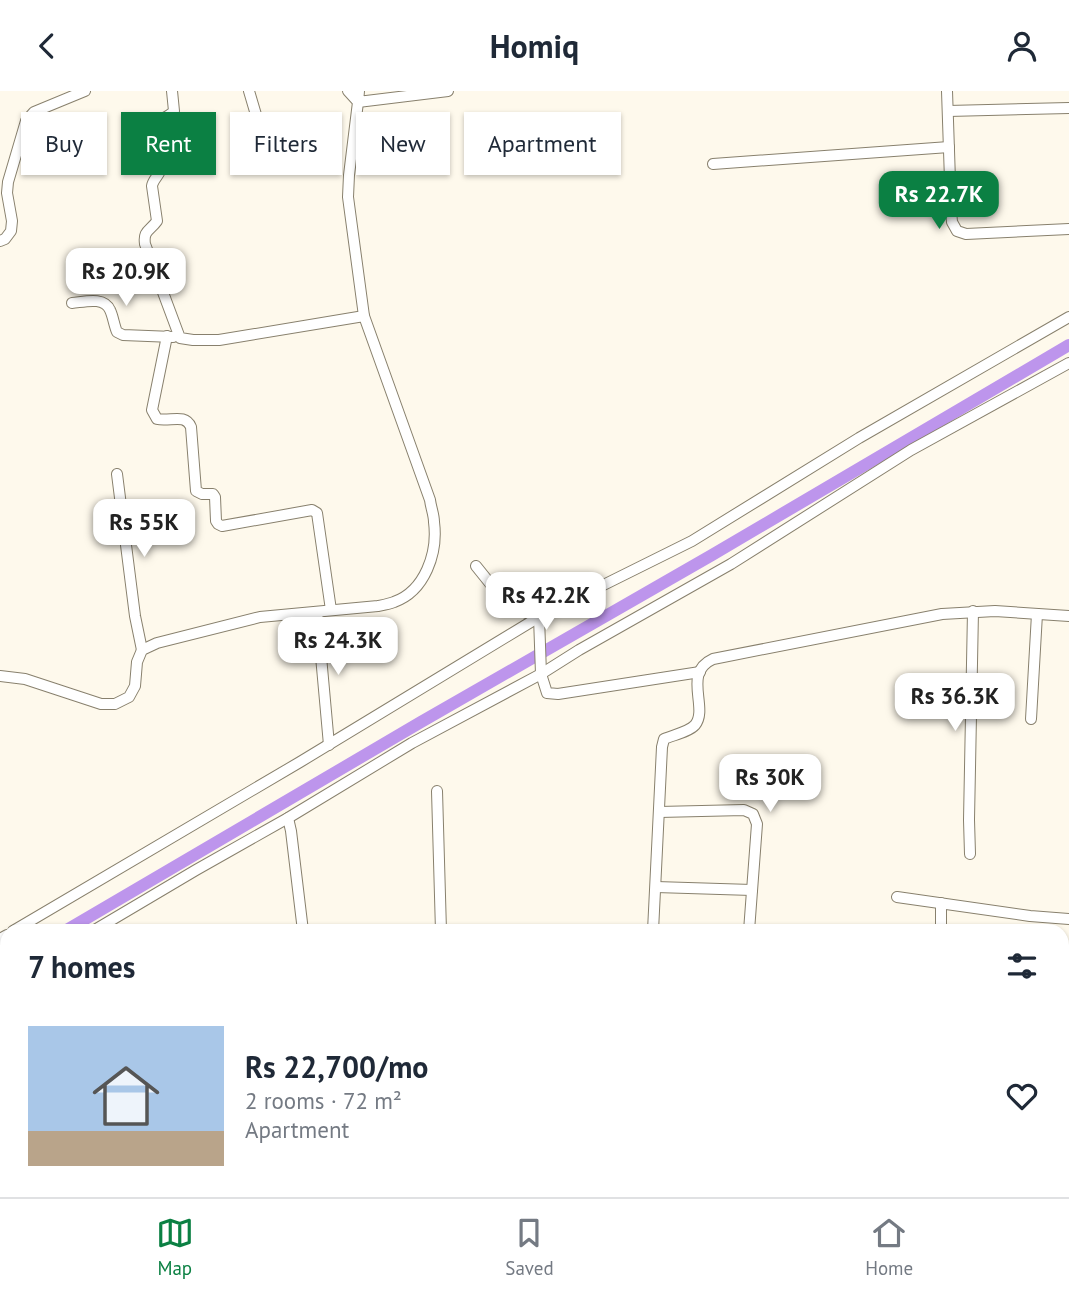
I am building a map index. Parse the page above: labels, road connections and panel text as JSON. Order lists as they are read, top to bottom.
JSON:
{
  "page": {
    "header": "Homiq",
    "chip": [
      "Buy",
      "Rent",
      "Filters",
      "New",
      "Apartment"
    ],
    "price": [
      "Rs 22.7K",
      "Rs 20.9K",
      "Rs 55K",
      "Rs 42.2K",
      "Rs 24.3K",
      "Rs 36.3K",
      "Rs 30K"
    ],
    "heading": "7 homes",
    "list": [
      {
        "name": "Rs 22,700/mo",
        "note": "2 rooms · 72 m² · Apartment"
      }
    ],
    "tabs": ["Map", "Saved", "Home"]
  }
}
